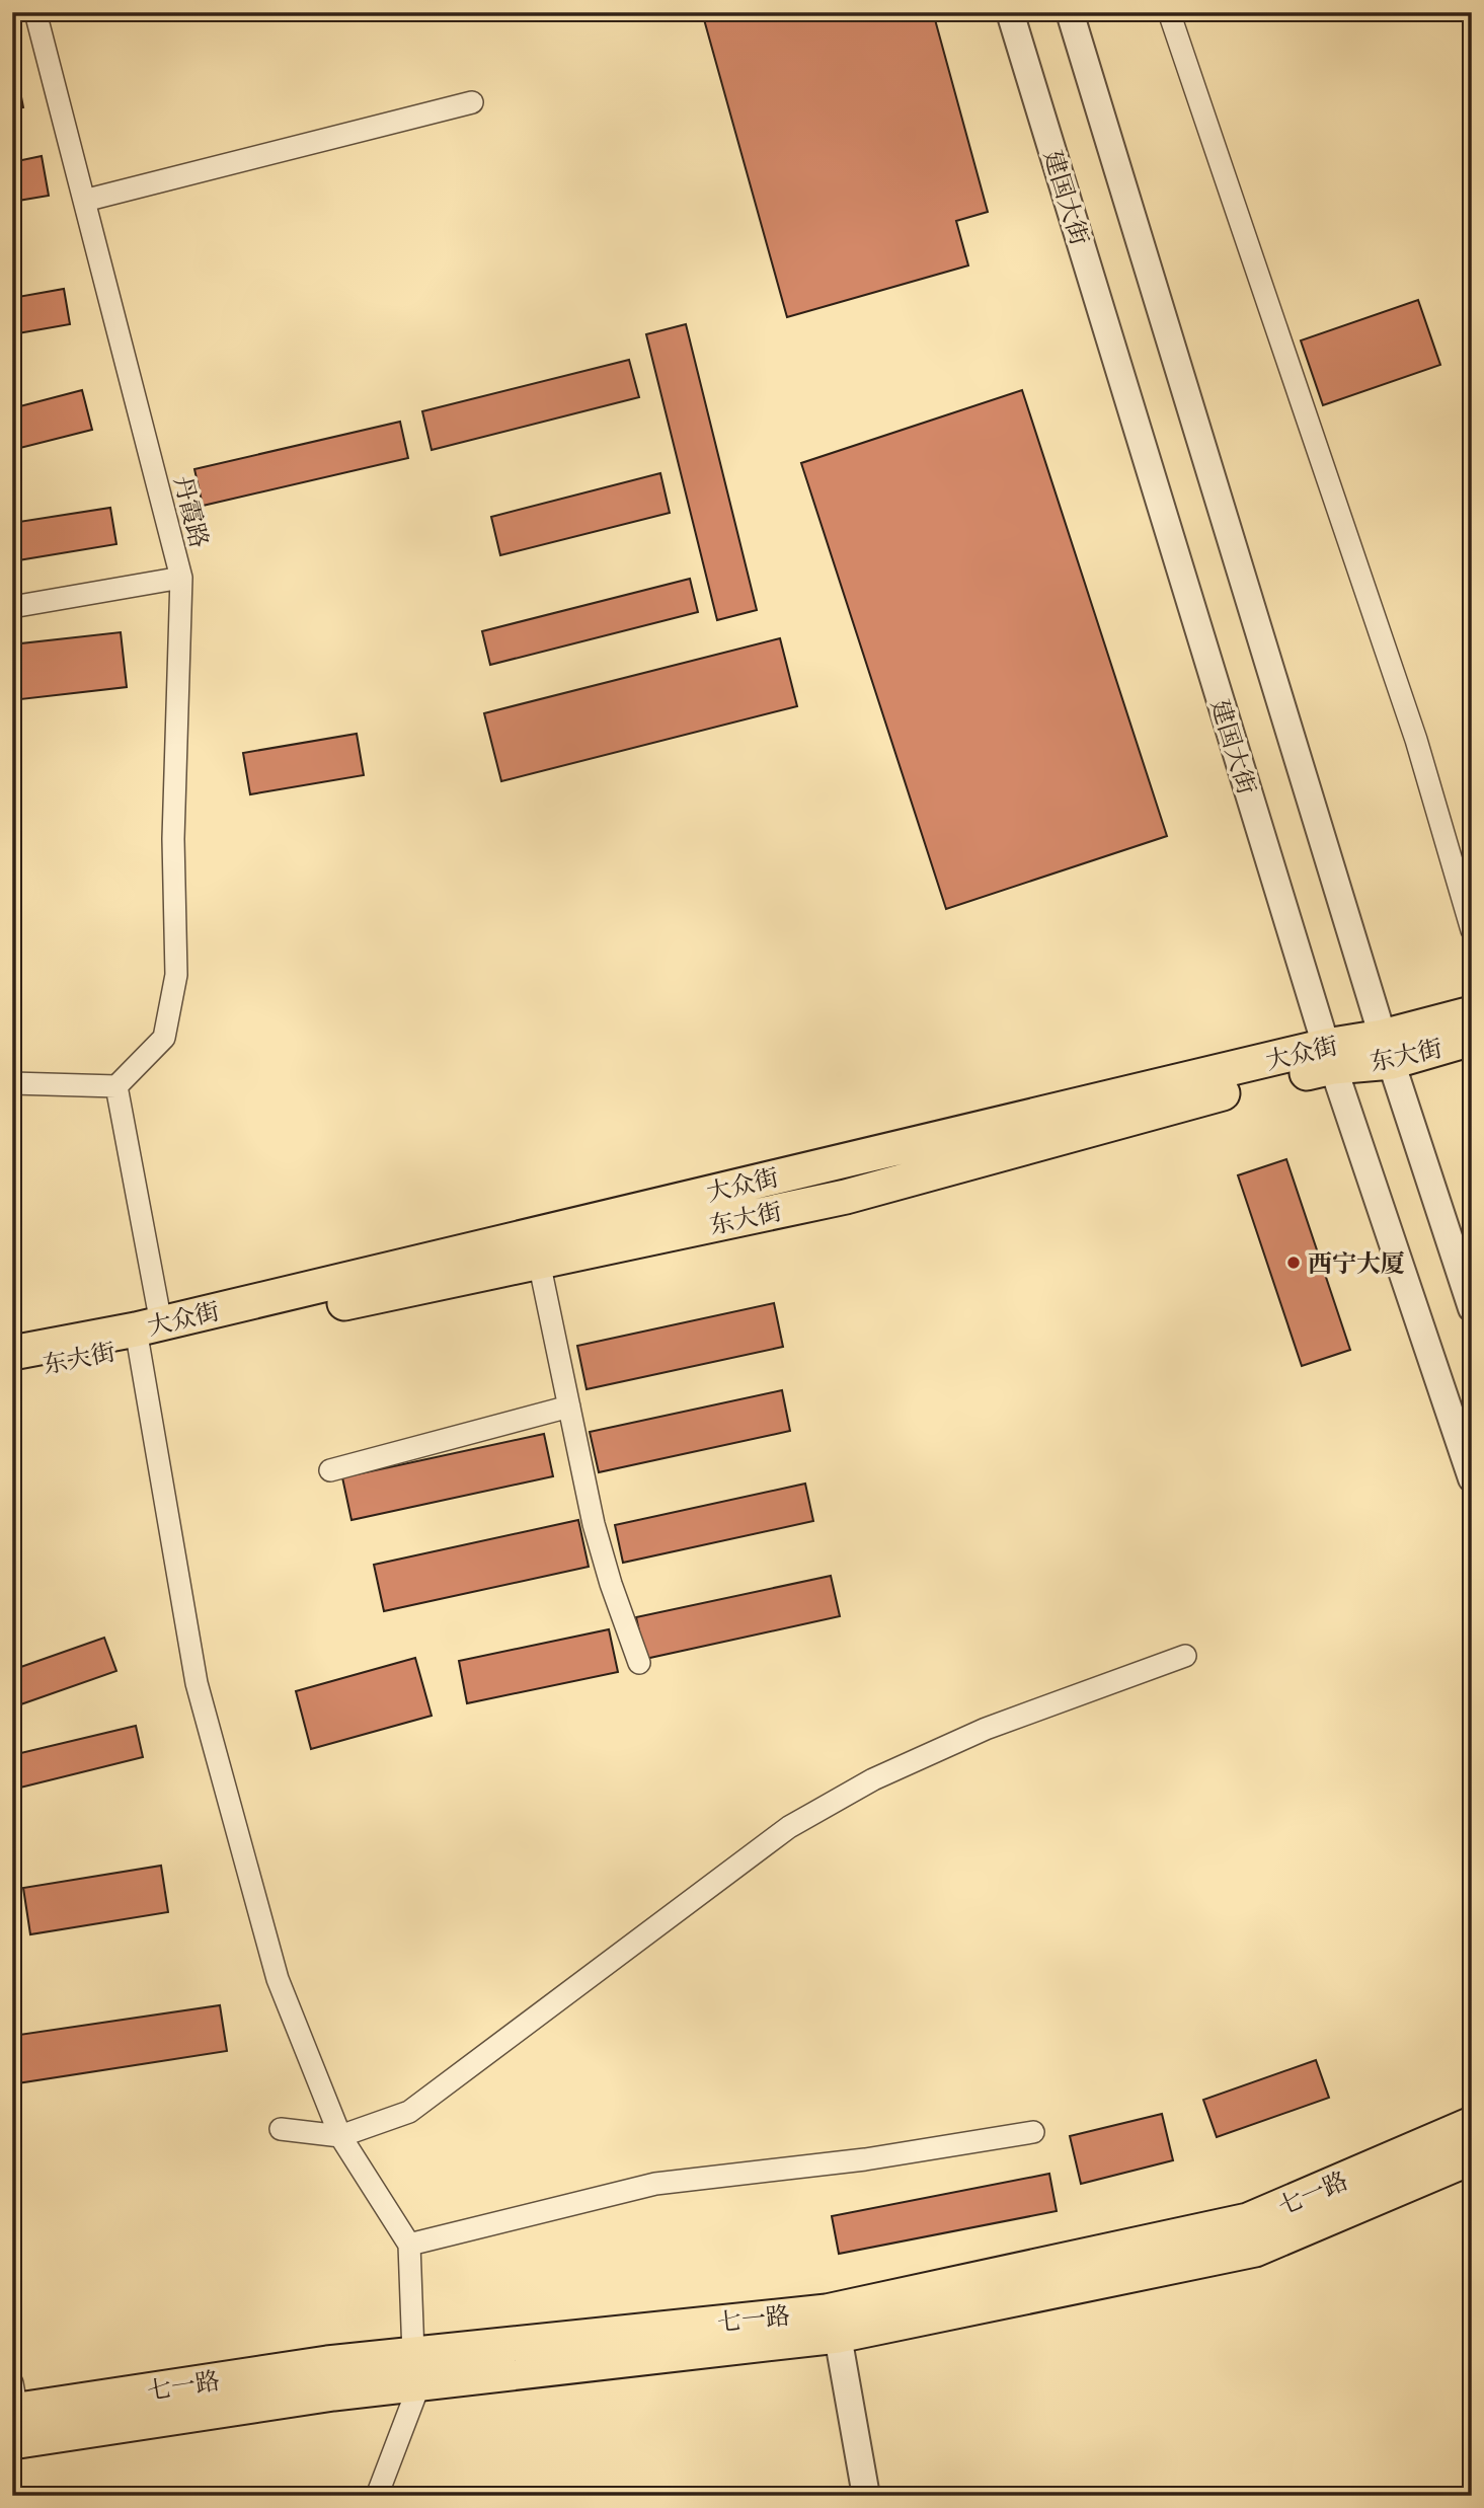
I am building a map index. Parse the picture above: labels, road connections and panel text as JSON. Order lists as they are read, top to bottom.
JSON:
{
  "streets": {
    "main road": ["大众街", "东大街", "七一路"],
    "street": ["建国大街", "丹霞路"]
  },
  "crossings": [
    ["建国大街", "大众街"],
    ["建国大街", "东大街"],
    ["大众街", "东大街"]
  ],
  "places": ["西宁大厦"]
}
